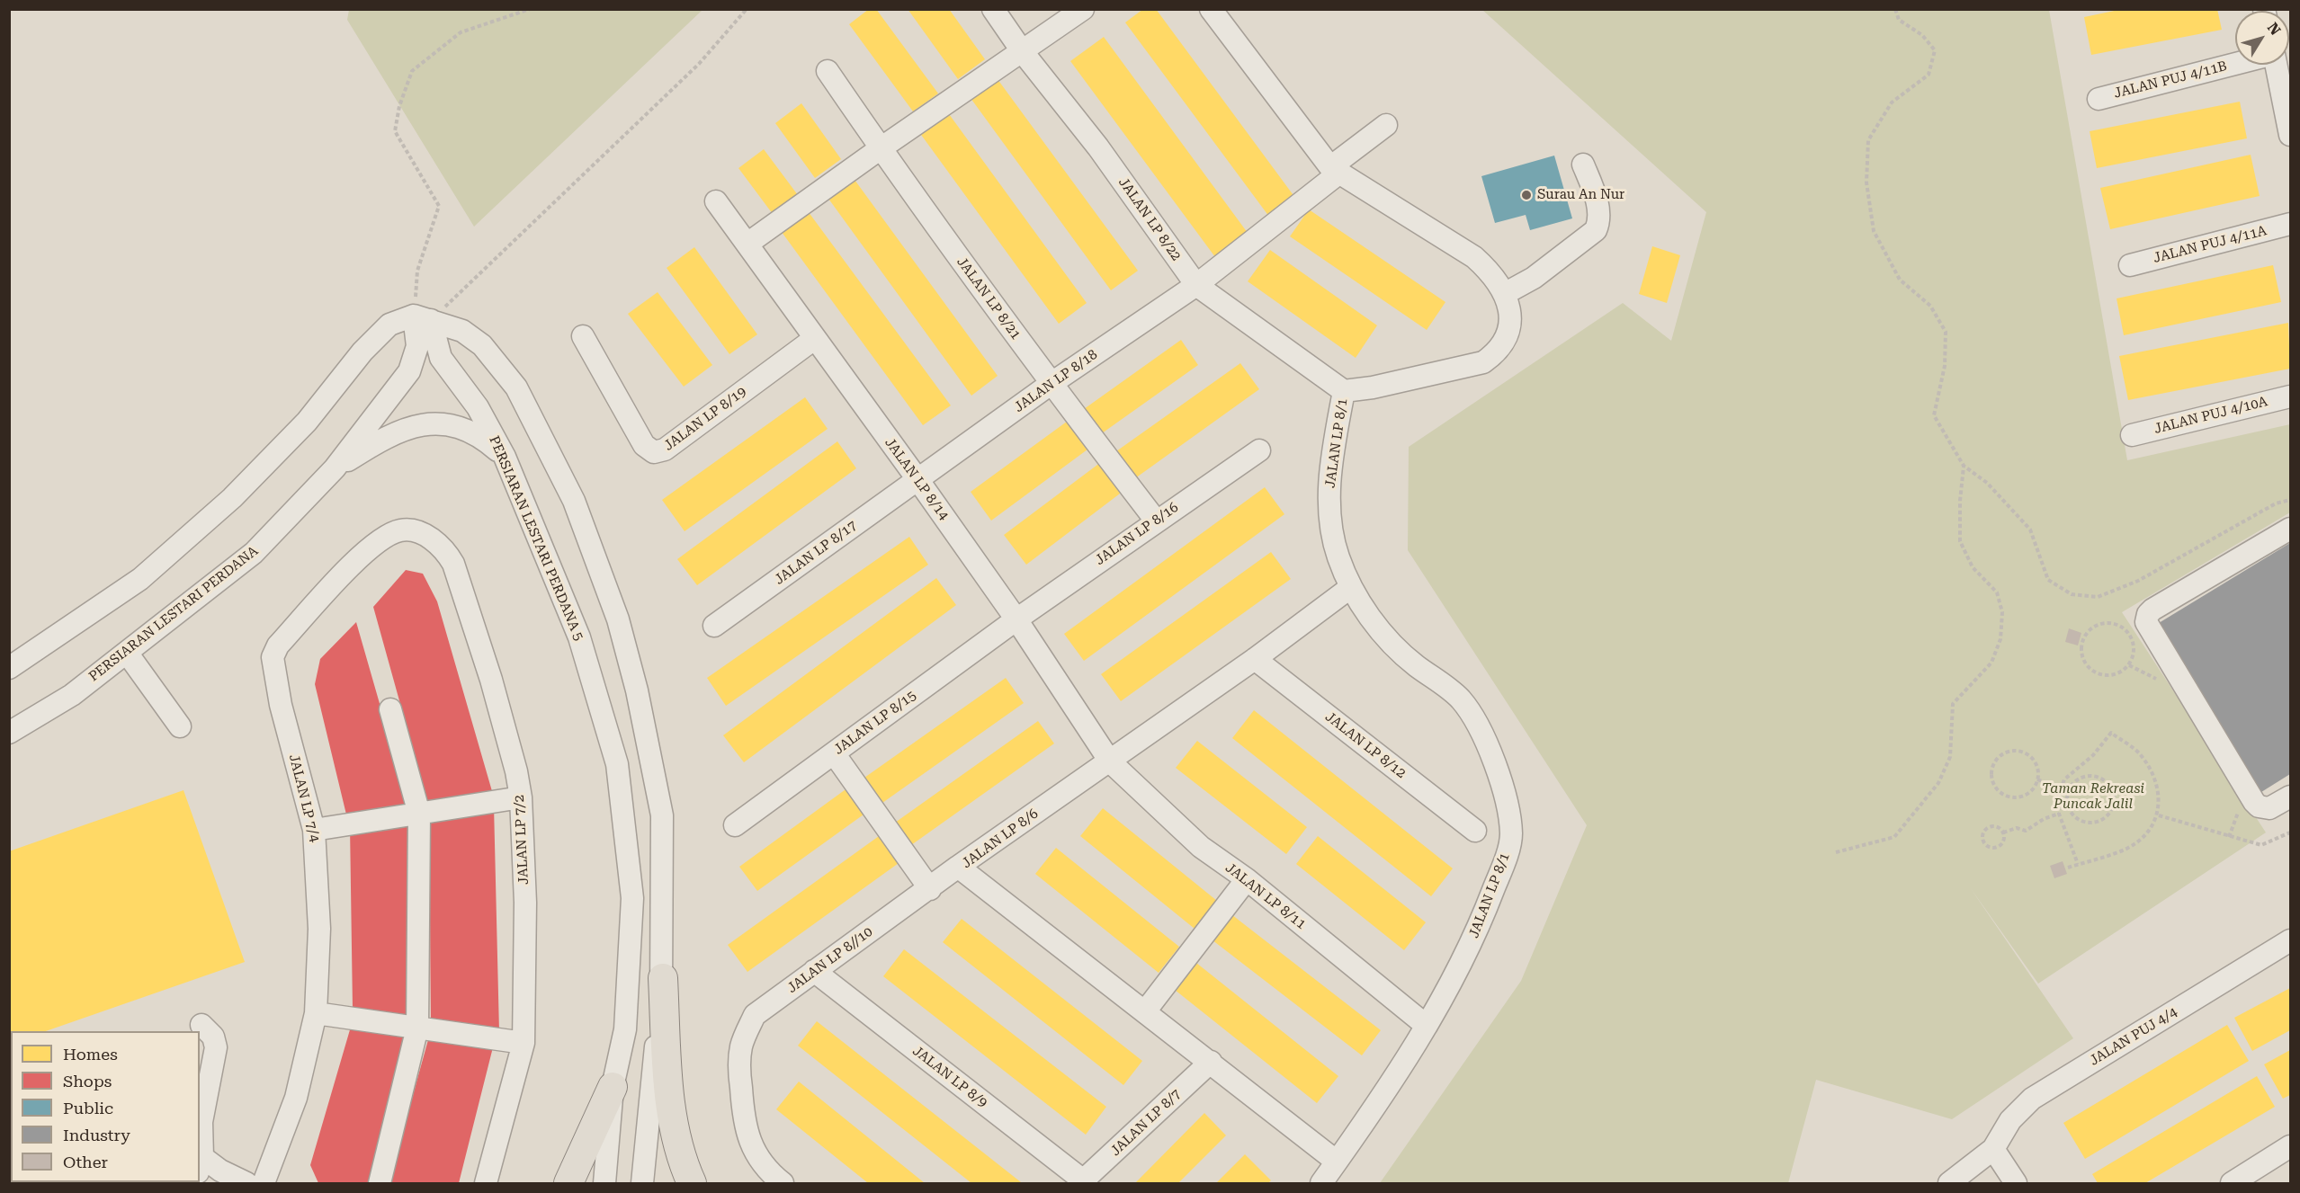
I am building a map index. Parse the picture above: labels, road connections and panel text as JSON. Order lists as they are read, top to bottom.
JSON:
{
  "streets": {
    "street": [
      "JALAN PUJ 4/11B",
      "JALAN LP 8/22",
      "JALAN PUJ 4/11A",
      "JALAN LP 8/21",
      "JALAN LP 8/18",
      "JALAN PUJ 4/10A",
      "JALAN LP 8/19",
      "JALAN LP 8/1",
      "JALAN LP 8/14",
      "JALAN LP 8/16",
      "PERSIARAN LESTARI PERDANA 5",
      "JALAN LP 8/17",
      "PERSIARAN LESTARI PERDANA",
      "JALAN LP 8/15",
      "JALAN LP 8/12",
      "JALAN LP 7/4",
      "JALAN LP 8/6",
      "JALAN LP 7/2",
      "JALAN LP 8/11",
      "JALAN LP 8//10",
      "JALAN PUJ 4/4",
      "JALAN LP 8/9",
      "JALAN LP 8/7"
    ]
  },
  "crossings": [
    ["JALAN LP 8/22", "JALAN LP 8/18"],
    ["JALAN LP 8/22", "JALAN LP 8/1"],
    ["JALAN LP 8/21", "JALAN LP 8/18"],
    ["JALAN LP 8/21", "JALAN LP 8/16"],
    ["JALAN LP 8/18", "JALAN LP 8/14"],
    ["JALAN LP 8/18", "JALAN LP 8/17"],
    ["JALAN LP 8/19", "JALAN LP 8/14"],
    ["JALAN LP 8/1", "JALAN LP 8/6"],
    ["JALAN LP 8/1", "JALAN LP 8/11"],
    ["JALAN LP 8/14", "JALAN LP 8/16"],
    ["JALAN LP 8/14", "JALAN LP 8/17"],
    ["JALAN LP 8/14", "JALAN LP 8/15"],
    ["JALAN LP 8/14", "JALAN LP 8/6"],
    ["JALAN LP 8/14", "JALAN LP 8/11"],
    ["JALAN LP 8/16", "JALAN LP 8/15"],
    ["PERSIARAN LESTARI PERDANA 5", "PERSIARAN LESTARI PERDANA"],
    ["JALAN LP 8/12", "JALAN LP 8/6"],
    ["JALAN LP 7/4", "JALAN LP 7/2"],
    ["JALAN LP 8/6", "JALAN LP 8/11"],
    ["JALAN LP 8/6", "JALAN LP 8//10"],
    ["JALAN LP 8/6", "JALAN LP 8/7"],
    ["JALAN LP 8//10", "JALAN LP 8/9"],
    ["JALAN LP 8/9", "JALAN LP 8/7"]
  ],
  "parks": ["Taman Rekreasi Puncak Jalil"],
  "places": ["Surau An Nur"],
  "legend": [
    "Homes",
    "Shops",
    "Public",
    "Industry",
    "Other"
  ],
  "north": "top right"
}
